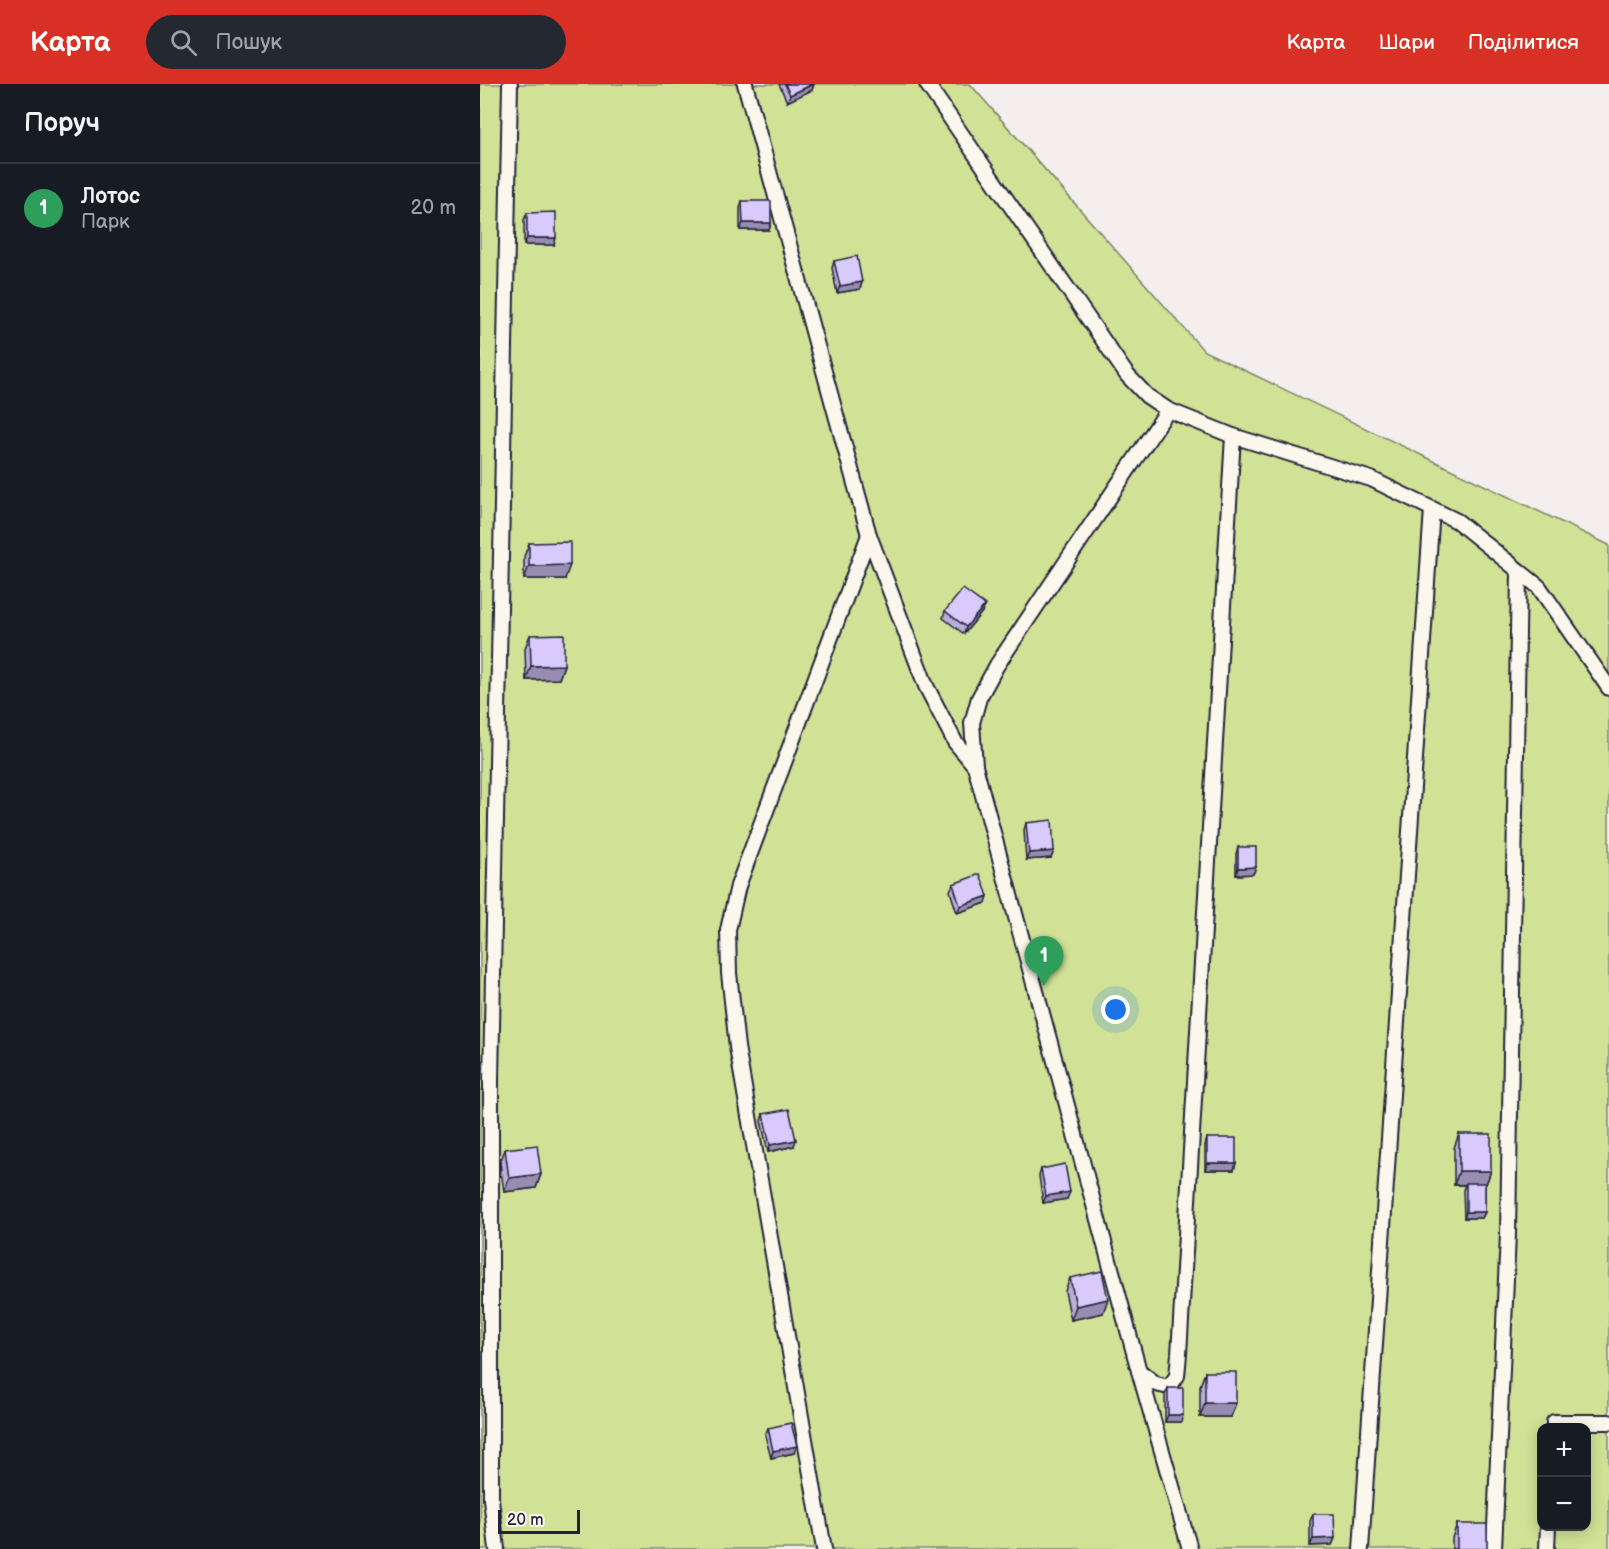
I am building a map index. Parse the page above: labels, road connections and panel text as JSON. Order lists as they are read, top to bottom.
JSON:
{
  "scale_bar": "20 m",
  "page": {
    "header": "Карта",
    "search": "Пошук",
    "nav": ["Карта", "Шари", "Поділитися"],
    "heading": "Поруч",
    "list": [
      {
        "mark": "1",
        "name": "Лотос",
        "note": "Парк",
        "value": "20 m"
      }
    ],
    "pins": "1",
    "map_buttons": ["+", "−"],
    "scale": "20 m"
  }
}
